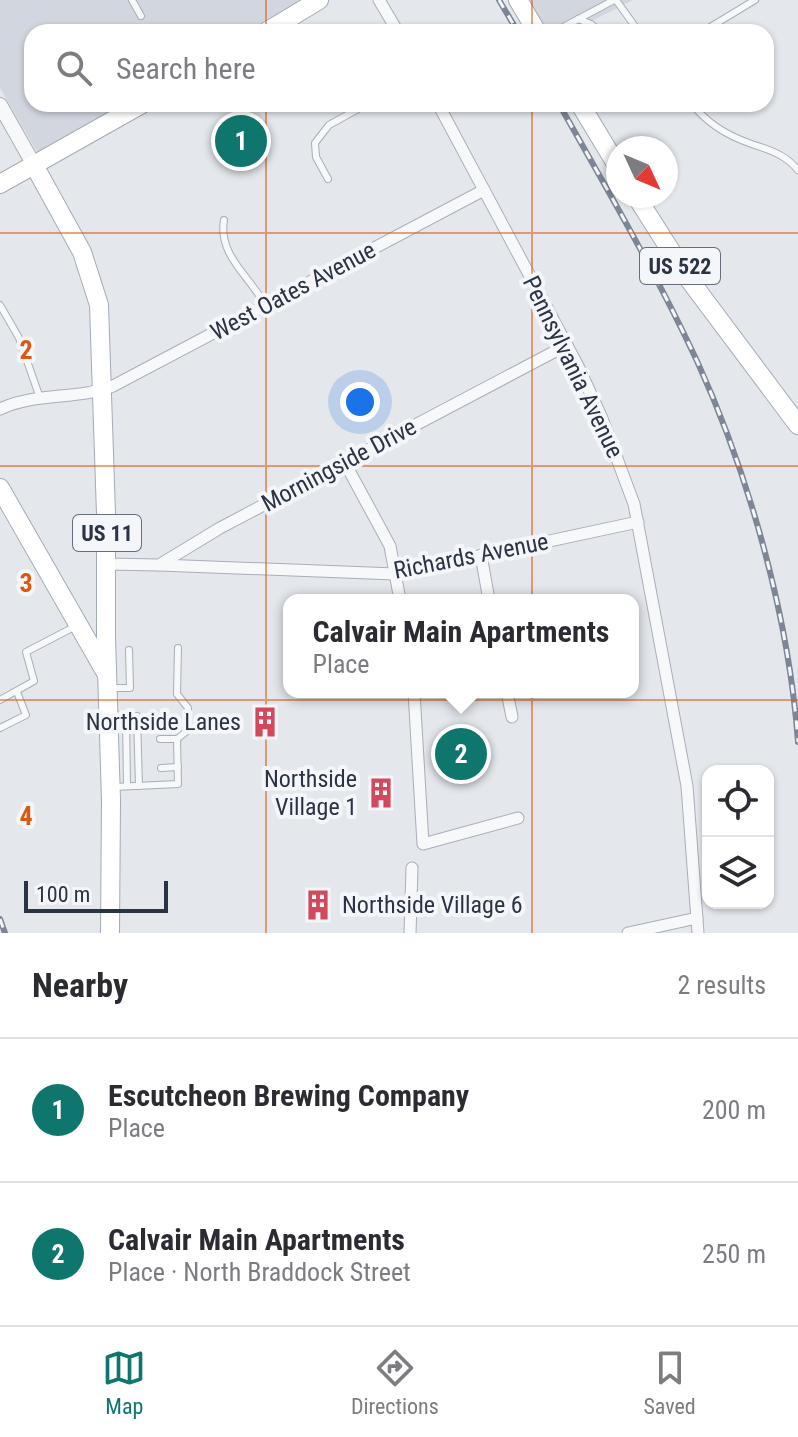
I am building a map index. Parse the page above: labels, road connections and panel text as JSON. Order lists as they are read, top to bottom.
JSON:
{
  "streets": {
    "main road": ["US 522", "US 11"],
    "street": [
      "West Oates Avenue",
      "Pennsylvania Avenue",
      "Morningside Drive",
      "Richards Avenue"
    ]
  },
  "crossings": [
    ["West Oates Avenue", "Pennsylvania Avenue"],
    ["West Oates Avenue", "US 11"],
    ["Pennsylvania Avenue", "Morningside Drive"],
    ["Pennsylvania Avenue", "Richards Avenue"],
    ["Morningside Drive", "Richards Avenue"]
  ],
  "places": {
    "building": ["Northside Lanes", "Northside Village 1", "Northside Village 6"]
  },
  "scale_bar": "100 m",
  "north": "bottom right",
  "page": {
    "search": "Search here",
    "pins": ["1", "2"],
    "popup": ["Calvair Main Apartments", "Place"],
    "scale": "100 m",
    "heading": ["Nearby", "2 results"],
    "list": [
      {
        "mark": "1",
        "name": "Escutcheon Brewing Company",
        "note": "Place",
        "value": "200 m"
      },
      {
        "mark": "2",
        "name": "Calvair Main Apartments",
        "note": "Place · North Braddock Street",
        "value": "250 m"
      }
    ],
    "nav": ["Map", "Directions", "Saved"]
  },
  "grid": {
    "rows": ["2", "3", "4"]
  }
}
